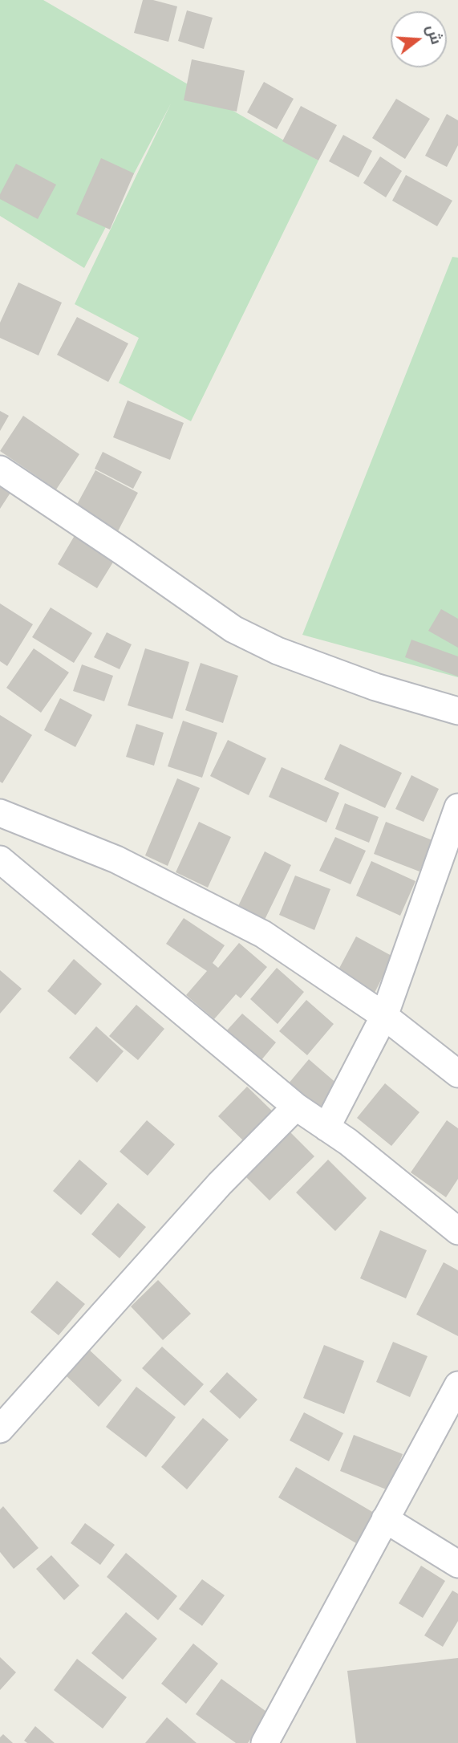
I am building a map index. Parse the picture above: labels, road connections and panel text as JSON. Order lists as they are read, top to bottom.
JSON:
{
  "north": "right"
}
